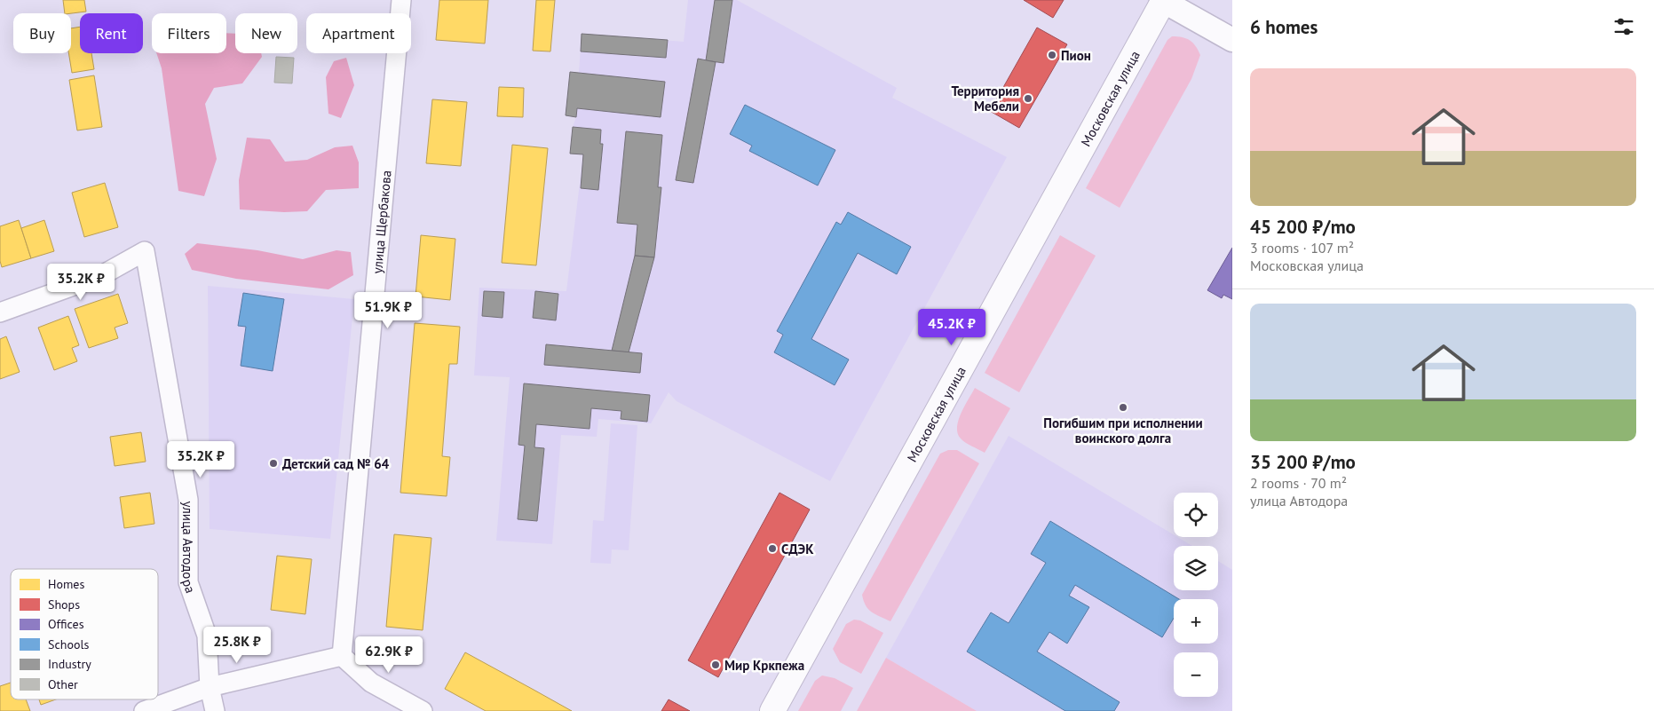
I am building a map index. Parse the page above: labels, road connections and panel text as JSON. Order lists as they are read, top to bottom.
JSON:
{
  "streets": {
    "main road": ["Московская улица"],
    "street": ["улица Щербакова", "улица Автодора"]
  },
  "places": [
    "Пион",
    "Территория Мебели",
    "Погибшим при исполнении воинского долга",
    "Детский сад № 64",
    "СДЭК",
    "Мир Кркпежа"
  ],
  "legend": [
    "Homes",
    "Shops",
    "Offices",
    "Schools",
    "Industry",
    "Other"
  ],
  "page": {
    "heading": "6 homes",
    "chip": [
      "Buy",
      "Rent",
      "Filters",
      "New",
      "Apartment"
    ],
    "list": [
      {
        "name": "45 200 ₽/mo",
        "note": "3 rooms · 107 m² · Московская улица"
      },
      {
        "name": "35 200 ₽/mo",
        "note": "2 rooms · 70 m² · улица Автодора"
      }
    ],
    "price": [
      "35.2K ₽",
      "51.9K ₽",
      "45.2K ₽",
      "35.2K ₽",
      "25.8K ₽",
      "62.9K ₽"
    ],
    "map_buttons": ["+", "−"]
  }
}
